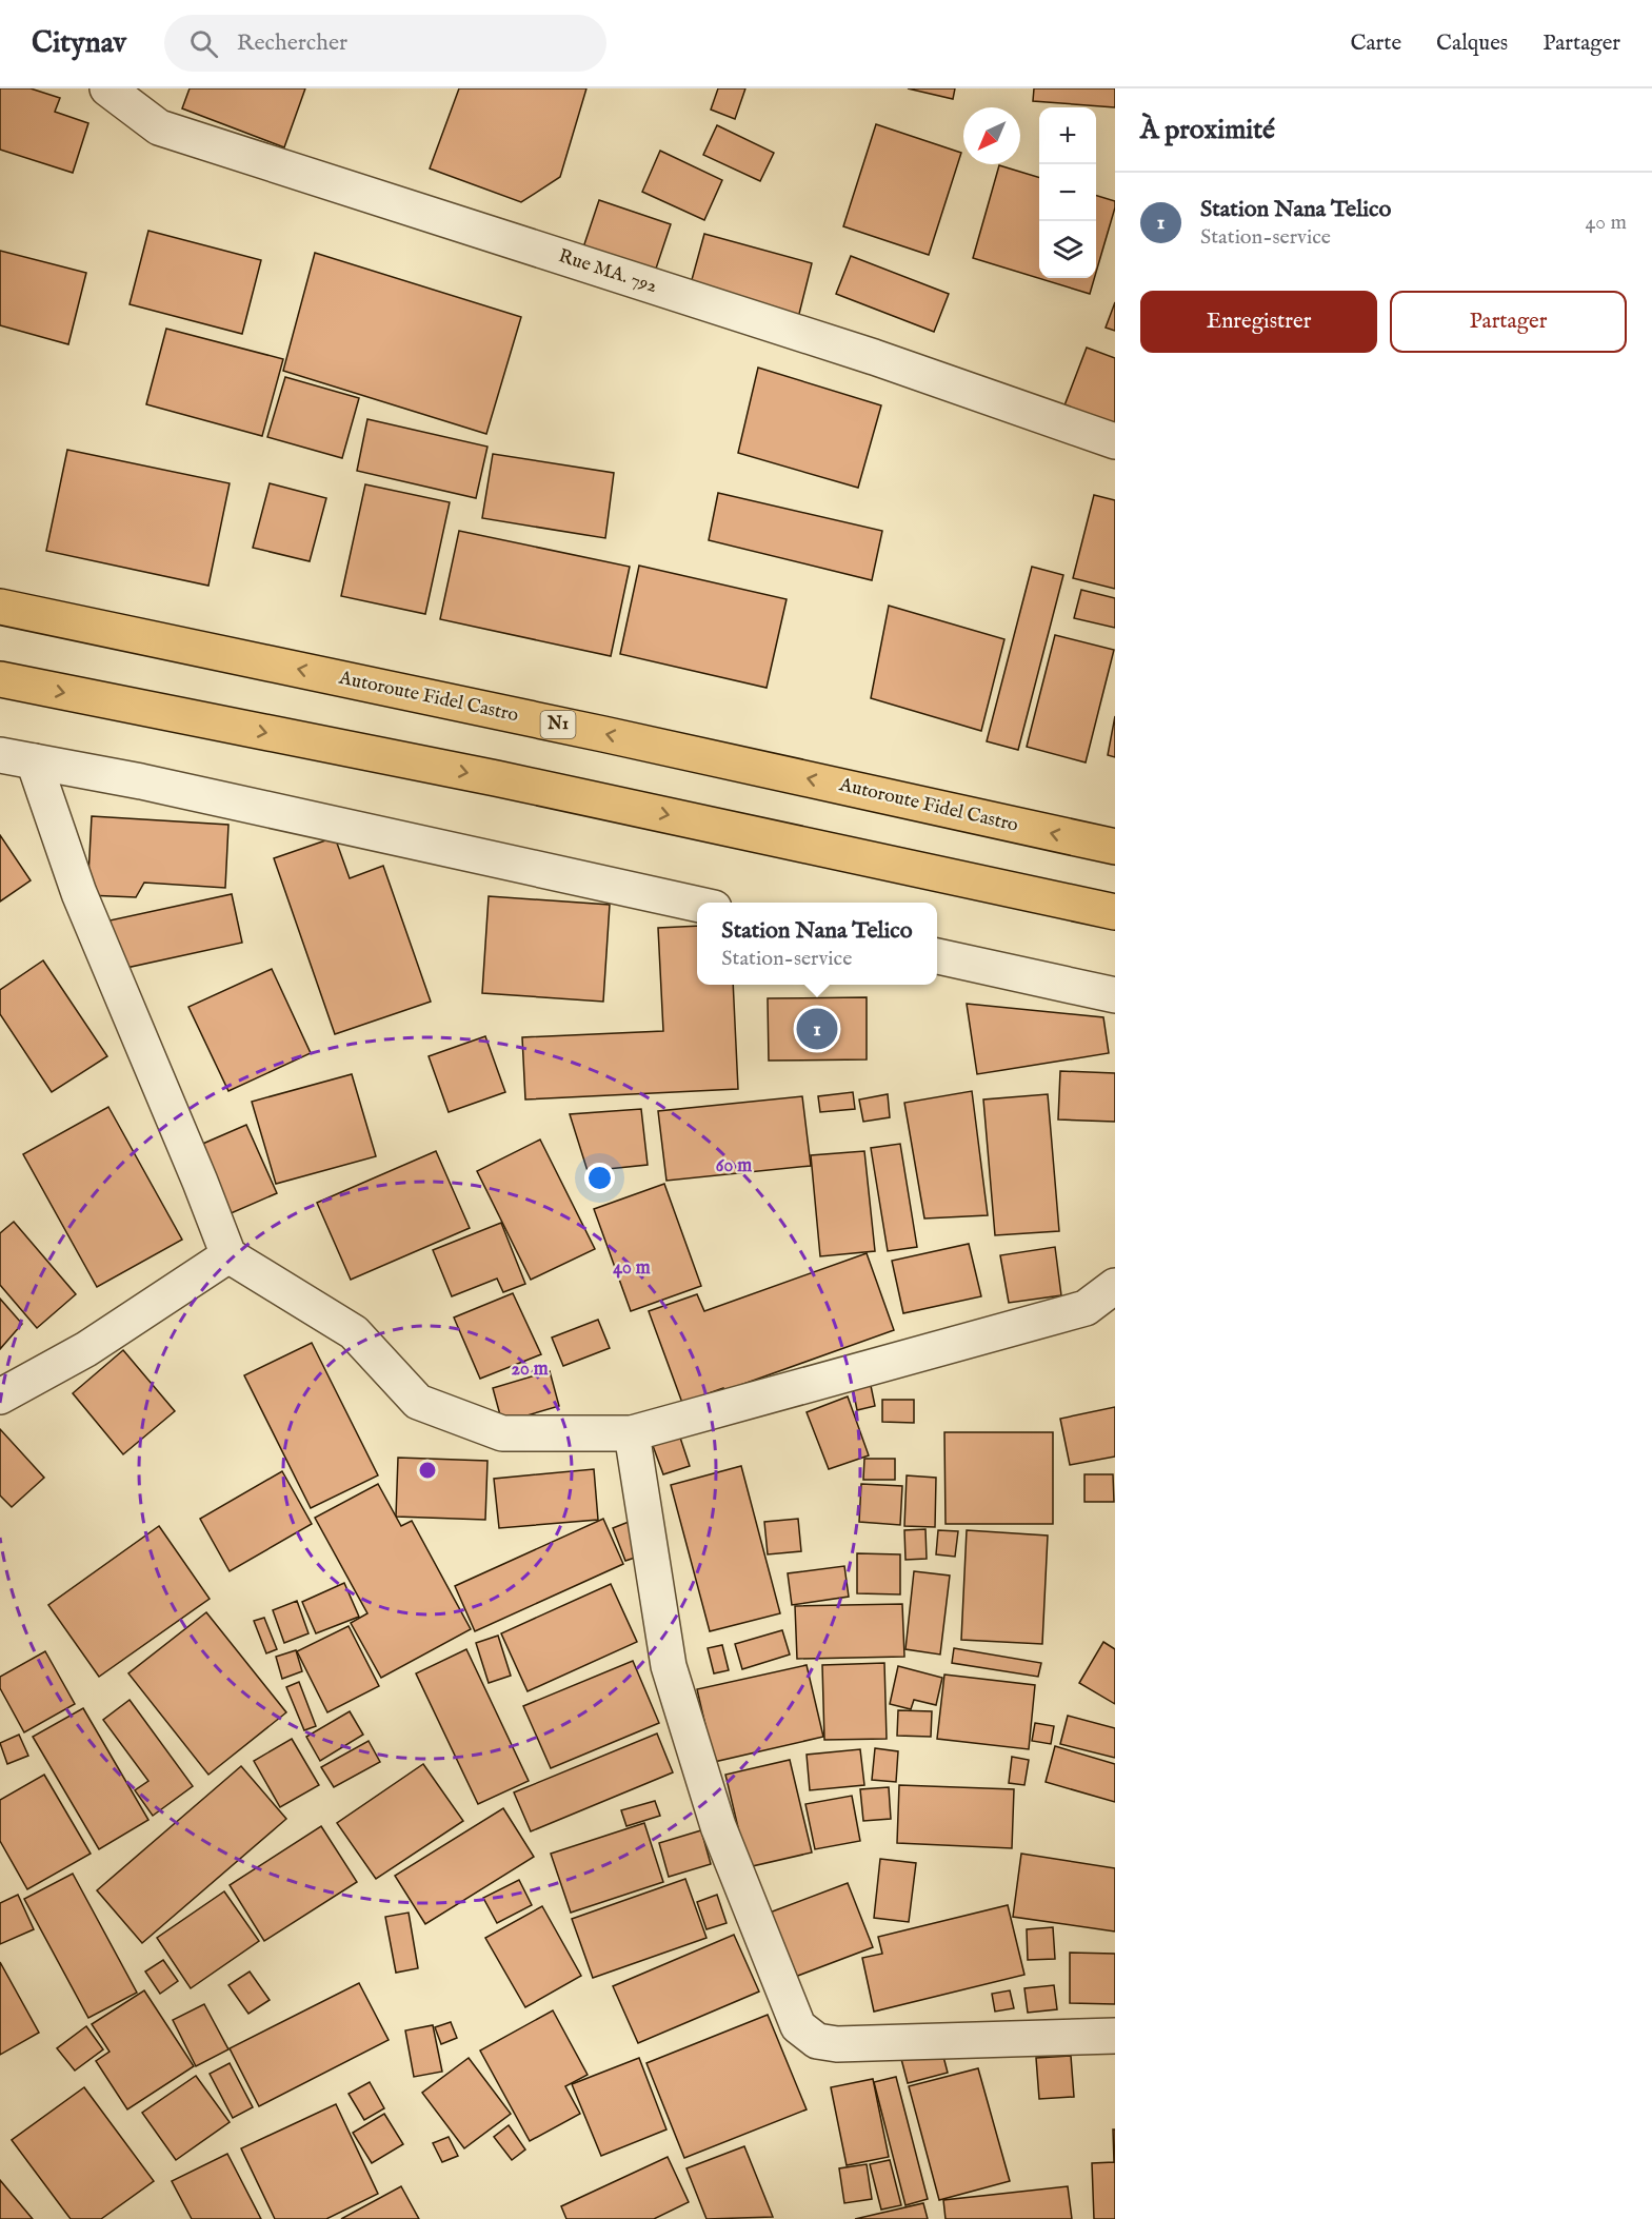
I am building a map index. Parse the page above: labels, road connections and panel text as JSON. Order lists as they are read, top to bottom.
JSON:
{
  "streets": {
    "highway": ["Autoroute Fidel Castro", "N1"],
    "street": ["Rue MA. 792"]
  },
  "north": "bottom left",
  "page": {
    "header": "Citynav",
    "search": "Rechercher",
    "nav": ["Carte", "Calques", "Partager"],
    "heading": "À proximité",
    "map_buttons": ["+", "−"],
    "list": [
      {
        "mark": "1",
        "name": "Station Nana Telico",
        "note": "Station-service",
        "value": "40 m"
      }
    ],
    "buttons": ["Enregistrer", "Partager"],
    "popup": ["Station Nana Telico", "Station-service"],
    "pins": "1"
  },
  "rings": ["60 m", "40 m", "20 m"]
}
